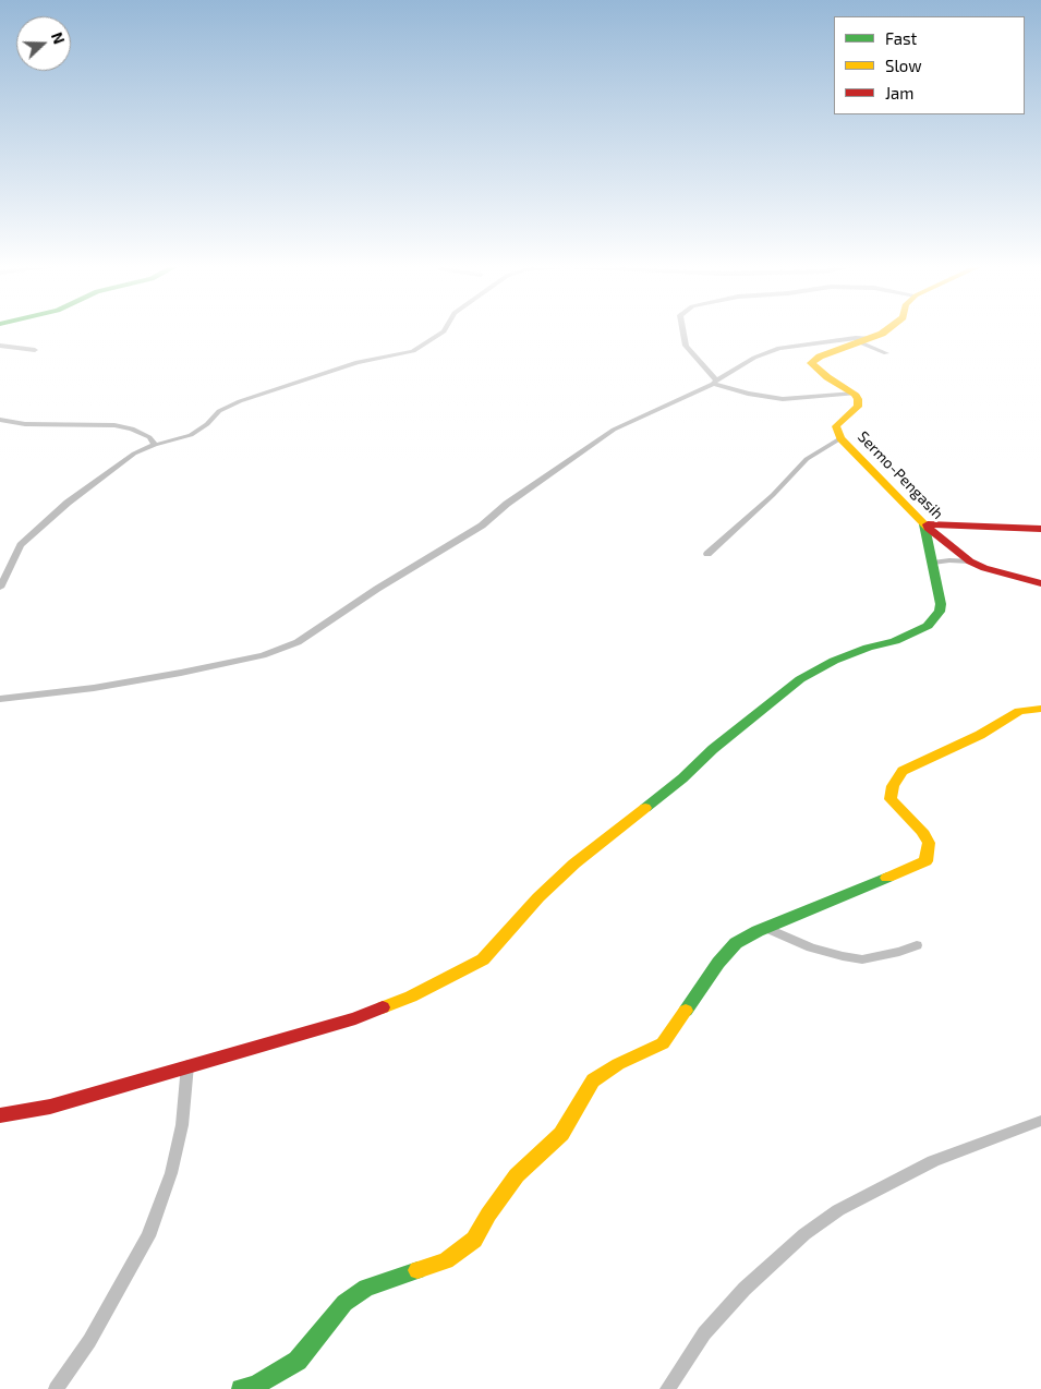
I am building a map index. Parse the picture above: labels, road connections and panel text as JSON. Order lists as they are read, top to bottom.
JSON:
{
  "streets": {
    "street": ["Sermo-Pengasih"]
  },
  "legend": ["Fast", "Slow", "Jam"],
  "north": "right"
}
